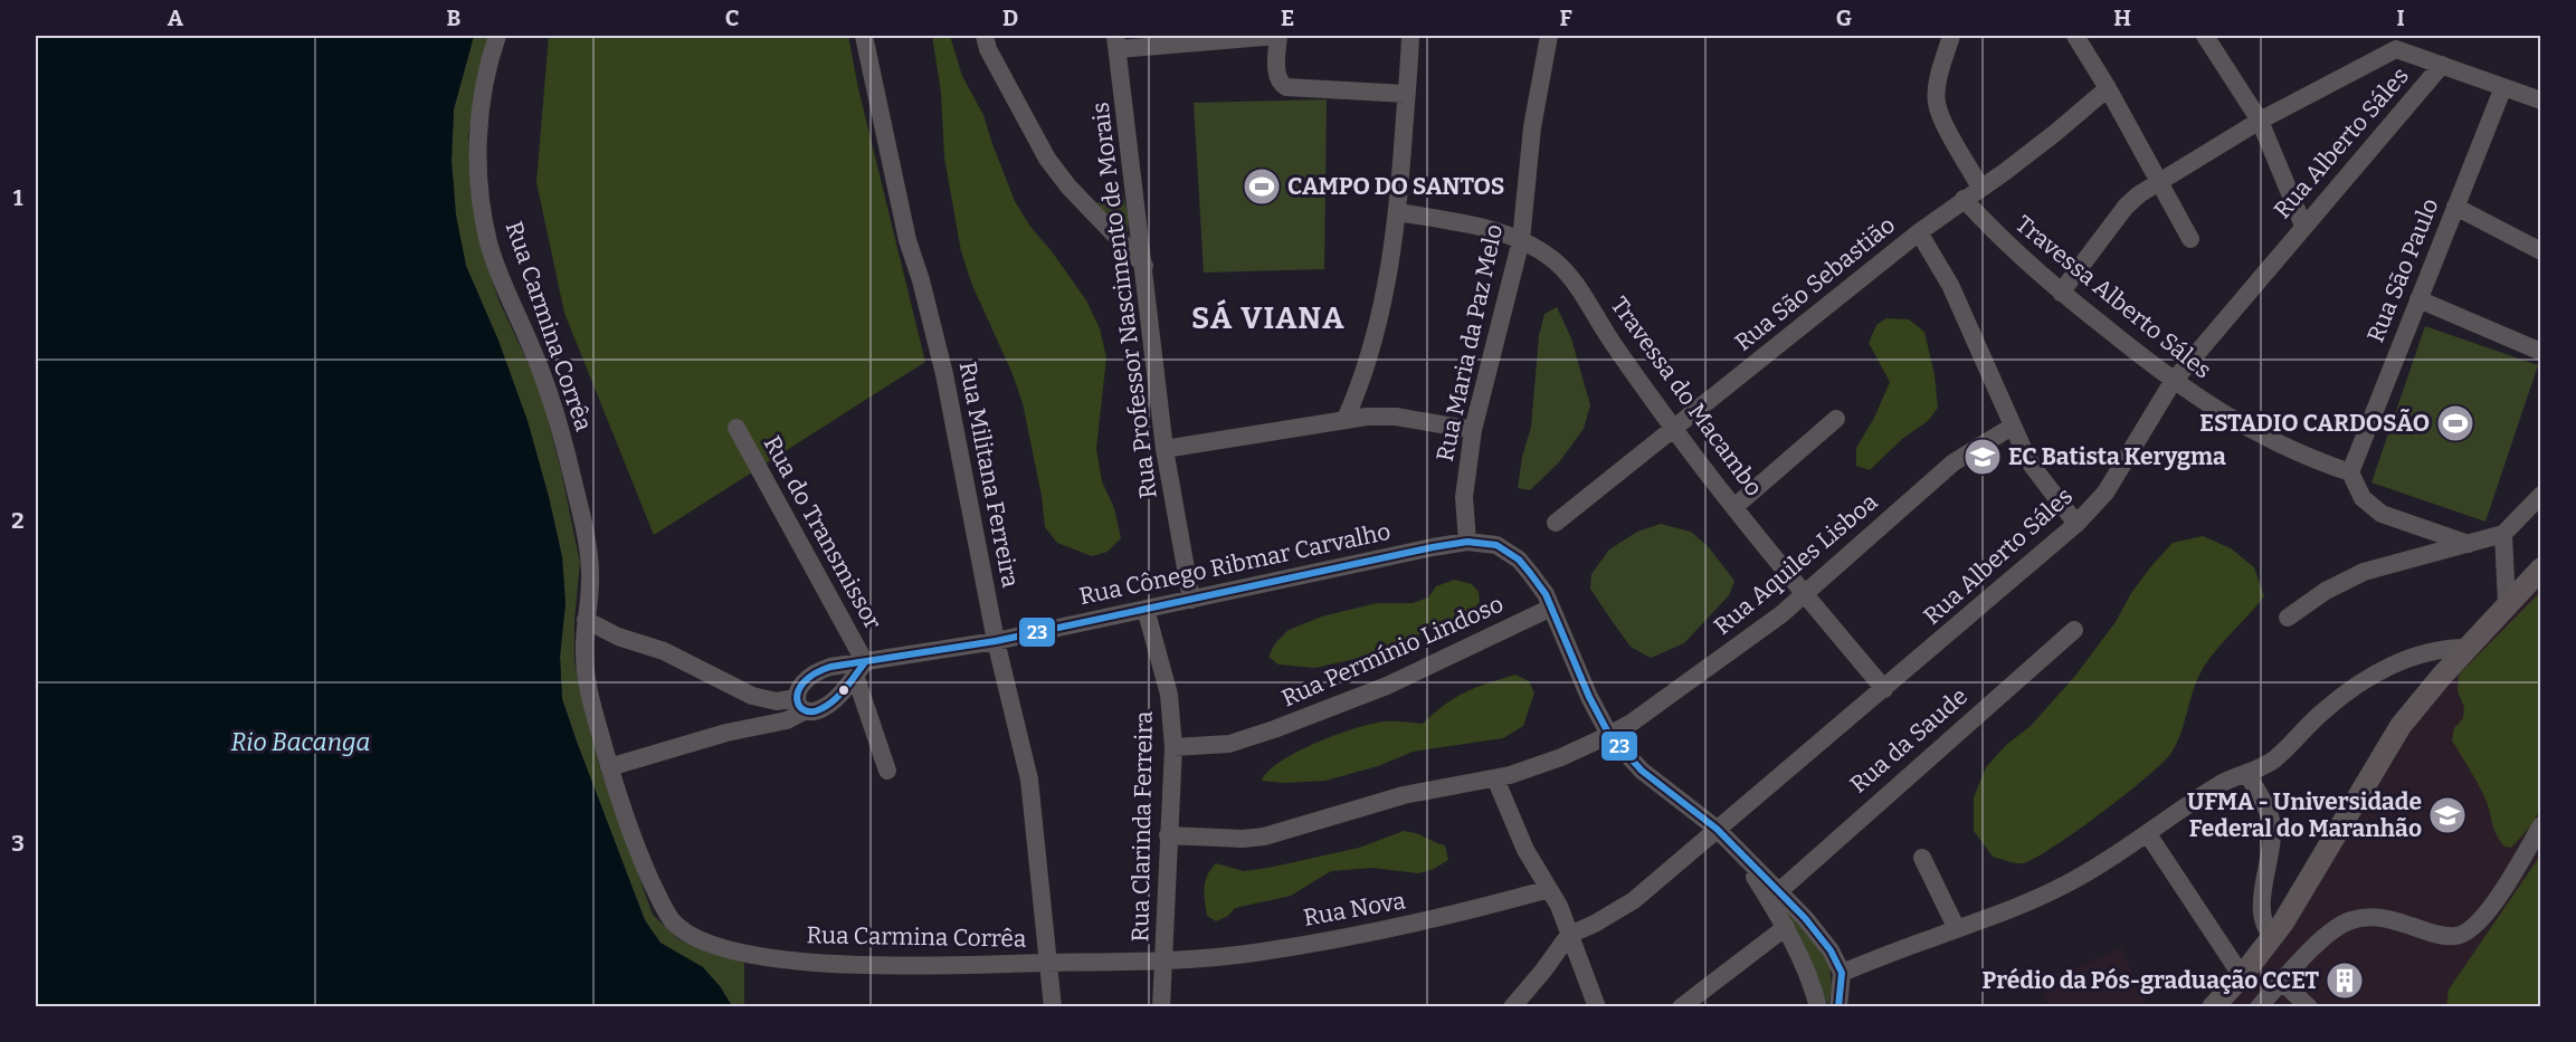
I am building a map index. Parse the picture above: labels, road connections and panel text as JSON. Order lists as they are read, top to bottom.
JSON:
{
  "streets": {
    "street": [
      "Rua Alberto Sáles",
      "Rua São Paulo",
      "Rua São Sebastião",
      "Travessa Alberto Sáles",
      "Rua Professor Nascimento de Morais",
      "Rua Carmina Corrêa",
      "Rua Maria da Paz Melo",
      "Travessa do Macambo",
      "Rua Militana Ferreira",
      "Rua do Transmissor",
      "Rua Cônego Ribmar Carvalho",
      "Rua Aquiles Lisboa",
      "Rua Permínio Lindoso",
      "Rua da Saude",
      "Rua Clarinda Ferreira",
      "Rua Nova"
    ]
  },
  "crossings": [
    ["Rua Alberto Sáles", "Travessa Alberto Sáles"],
    ["Rua Alberto Sáles", "Travessa do Macambo"],
    ["Rua São Paulo", "Travessa Alberto Sáles"],
    ["Rua São Sebastião", "Travessa Alberto Sáles"],
    ["Rua São Sebastião", "Travessa do Macambo"],
    ["Rua Professor Nascimento de Morais", "Rua Cônego Ribmar Carvalho"],
    ["Rua Carmina Corrêa", "Rua Militana Ferreira"],
    ["Rua Carmina Corrêa", "Rua Cônego Ribmar Carvalho"],
    ["Rua Carmina Corrêa", "Rua Clarinda Ferreira"],
    ["Rua Carmina Corrêa", "Rua Nova"],
    ["Rua Maria da Paz Melo", "Travessa do Macambo"],
    ["Rua Maria da Paz Melo", "Rua Cônego Ribmar Carvalho"],
    ["Travessa do Macambo", "Rua Aquiles Lisboa"],
    ["Rua Militana Ferreira", "Rua Cônego Ribmar Carvalho"],
    ["Rua do Transmissor", "Rua Cônego Ribmar Carvalho"],
    ["Rua Cônego Ribmar Carvalho", "Rua Permínio Lindoso"],
    ["Rua Cônego Ribmar Carvalho", "Rua Clarinda Ferreira"],
    ["Rua Aquiles Lisboa", "Rua Clarinda Ferreira"],
    ["Rua Permínio Lindoso", "Rua Clarinda Ferreira"],
    ["Rua Clarinda Ferreira", "Rua Nova"]
  ],
  "districts": ["SÁ VIANA"],
  "water": ["Rio Bacanga"],
  "places": {
    "sports": ["CAMPO DO SANTOS", "ESTADIO CARDOSÃO"],
    "school or university": ["EC Batista Kerygma", "UFMA - Universidade Federal do Maranhão"],
    "building": ["Prédio da Pós-graduação CCET"]
  },
  "lines": ["transit line 23"],
  "grid": {
    "columns": [
      "A",
      "B",
      "C",
      "D",
      "E",
      "F",
      "G",
      "H",
      "I"
    ],
    "rows": ["1", "2", "3"]
  }
}
